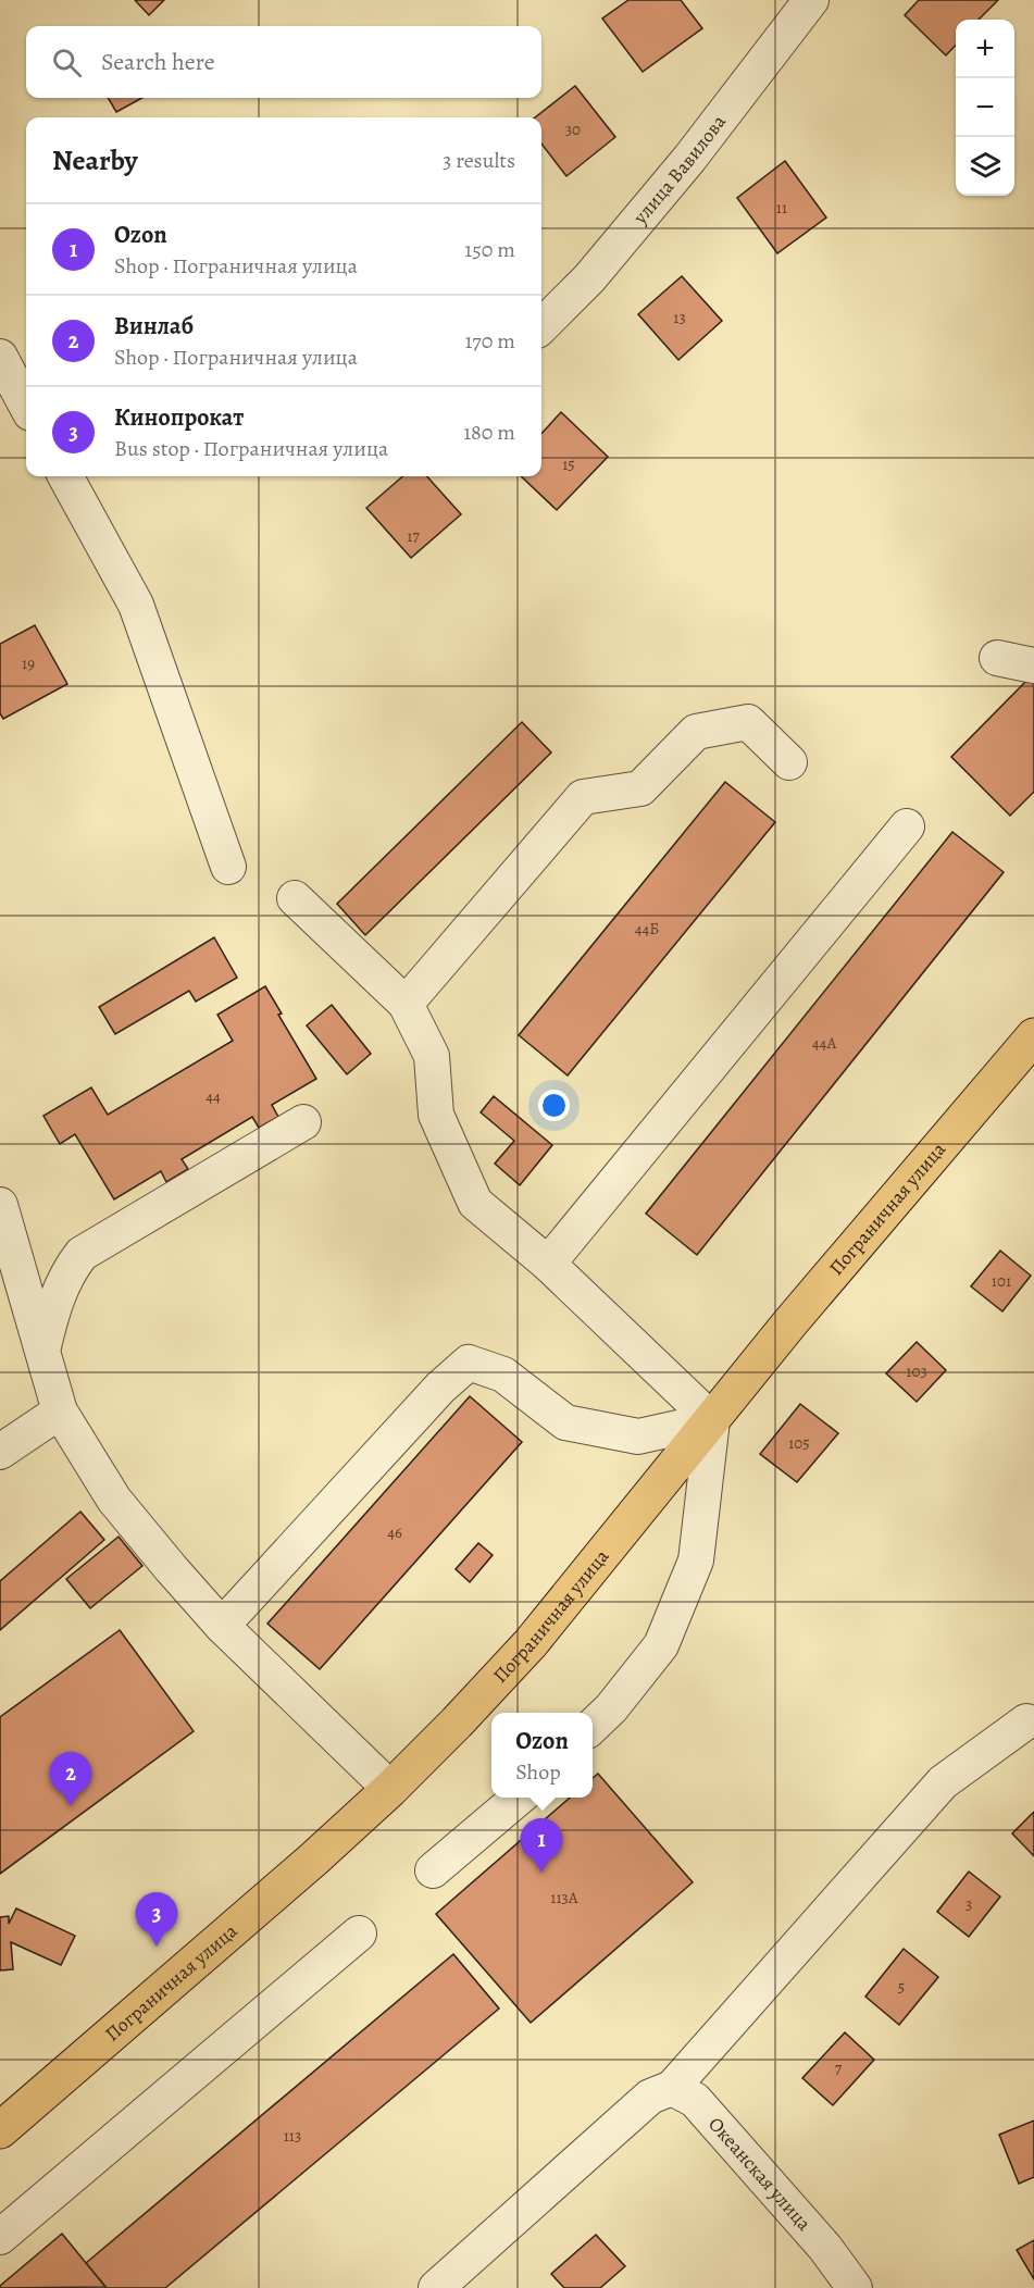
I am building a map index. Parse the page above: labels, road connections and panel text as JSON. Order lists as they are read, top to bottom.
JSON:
{
  "streets": {
    "main road": ["Пограничная улица"],
    "street": ["улица Вавилова", "Океанская улица"]
  },
  "house_numbers": [
    "30",
    "11",
    "13",
    "15",
    "17",
    "19",
    "44Б",
    "44А",
    "44",
    "101",
    "103",
    "105",
    "46",
    "113А",
    "3",
    "5",
    "7",
    "113"
  ],
  "page": {
    "map_buttons": ["+", "−"],
    "search": "Search here",
    "heading": ["Nearby", "3 results"],
    "list": [
      {
        "mark": "1",
        "name": "Ozon",
        "note": "Shop · Пограничная улица",
        "value": "150 m"
      },
      {
        "mark": "2",
        "name": "Винлаб",
        "note": "Shop · Пограничная улица",
        "value": "170 m"
      },
      {
        "mark": "3",
        "name": "Кинопрокат",
        "note": "Bus stop · Пограничная улица",
        "value": "180 m"
      }
    ],
    "popup": ["Ozon", "Shop"],
    "pins": ["2", "1", "3"]
  }
}
